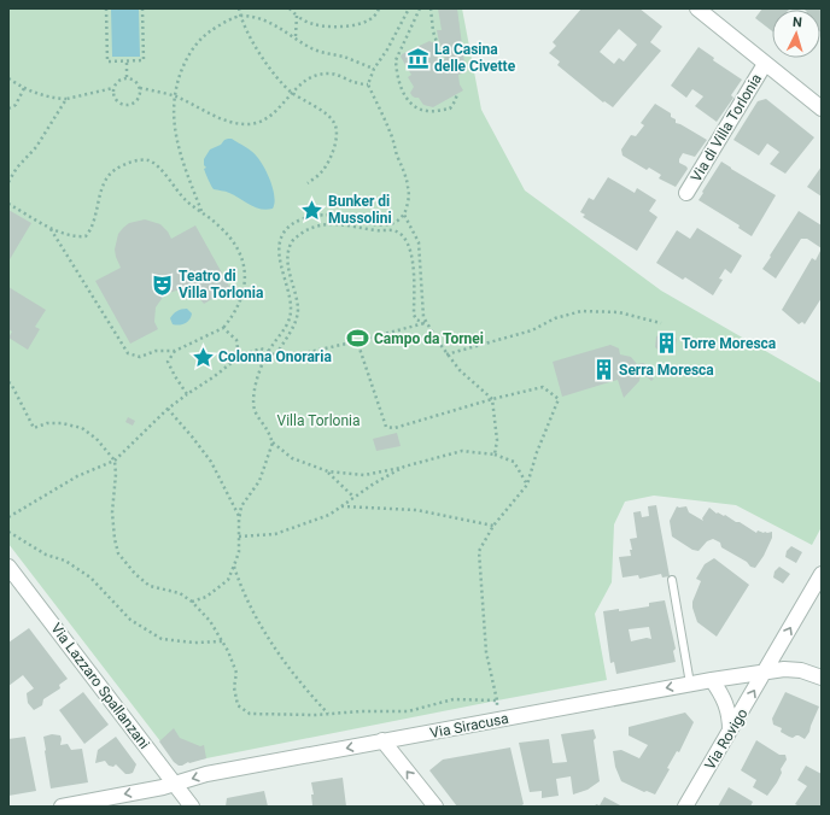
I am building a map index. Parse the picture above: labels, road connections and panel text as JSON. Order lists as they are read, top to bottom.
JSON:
{
  "streets": {
    "street": [
      "Via di Villa Torlonia",
      "Via Lazzaro Spallanzani",
      "Via Siracusa",
      "Via Rovigo"
    ]
  },
  "crossings": [
    ["Via Lazzaro Spallanzani", "Via Siracusa"],
    ["Via Siracusa", "Via Rovigo"]
  ],
  "one_way": ["Via Siracusa", "Via Rovigo"],
  "parks": ["Villa Torlonia"],
  "places": {
    "museum": ["La Casina delle Civette"],
    "place": ["Bunker di Mussolini", "Colonna Onoraria"],
    "theatre": ["Teatro di Villa Torlonia"],
    "sports": ["Campo da Tornei"],
    "building": ["Torre Moresca", "Serra Moresca"]
  },
  "north": "top"
}
